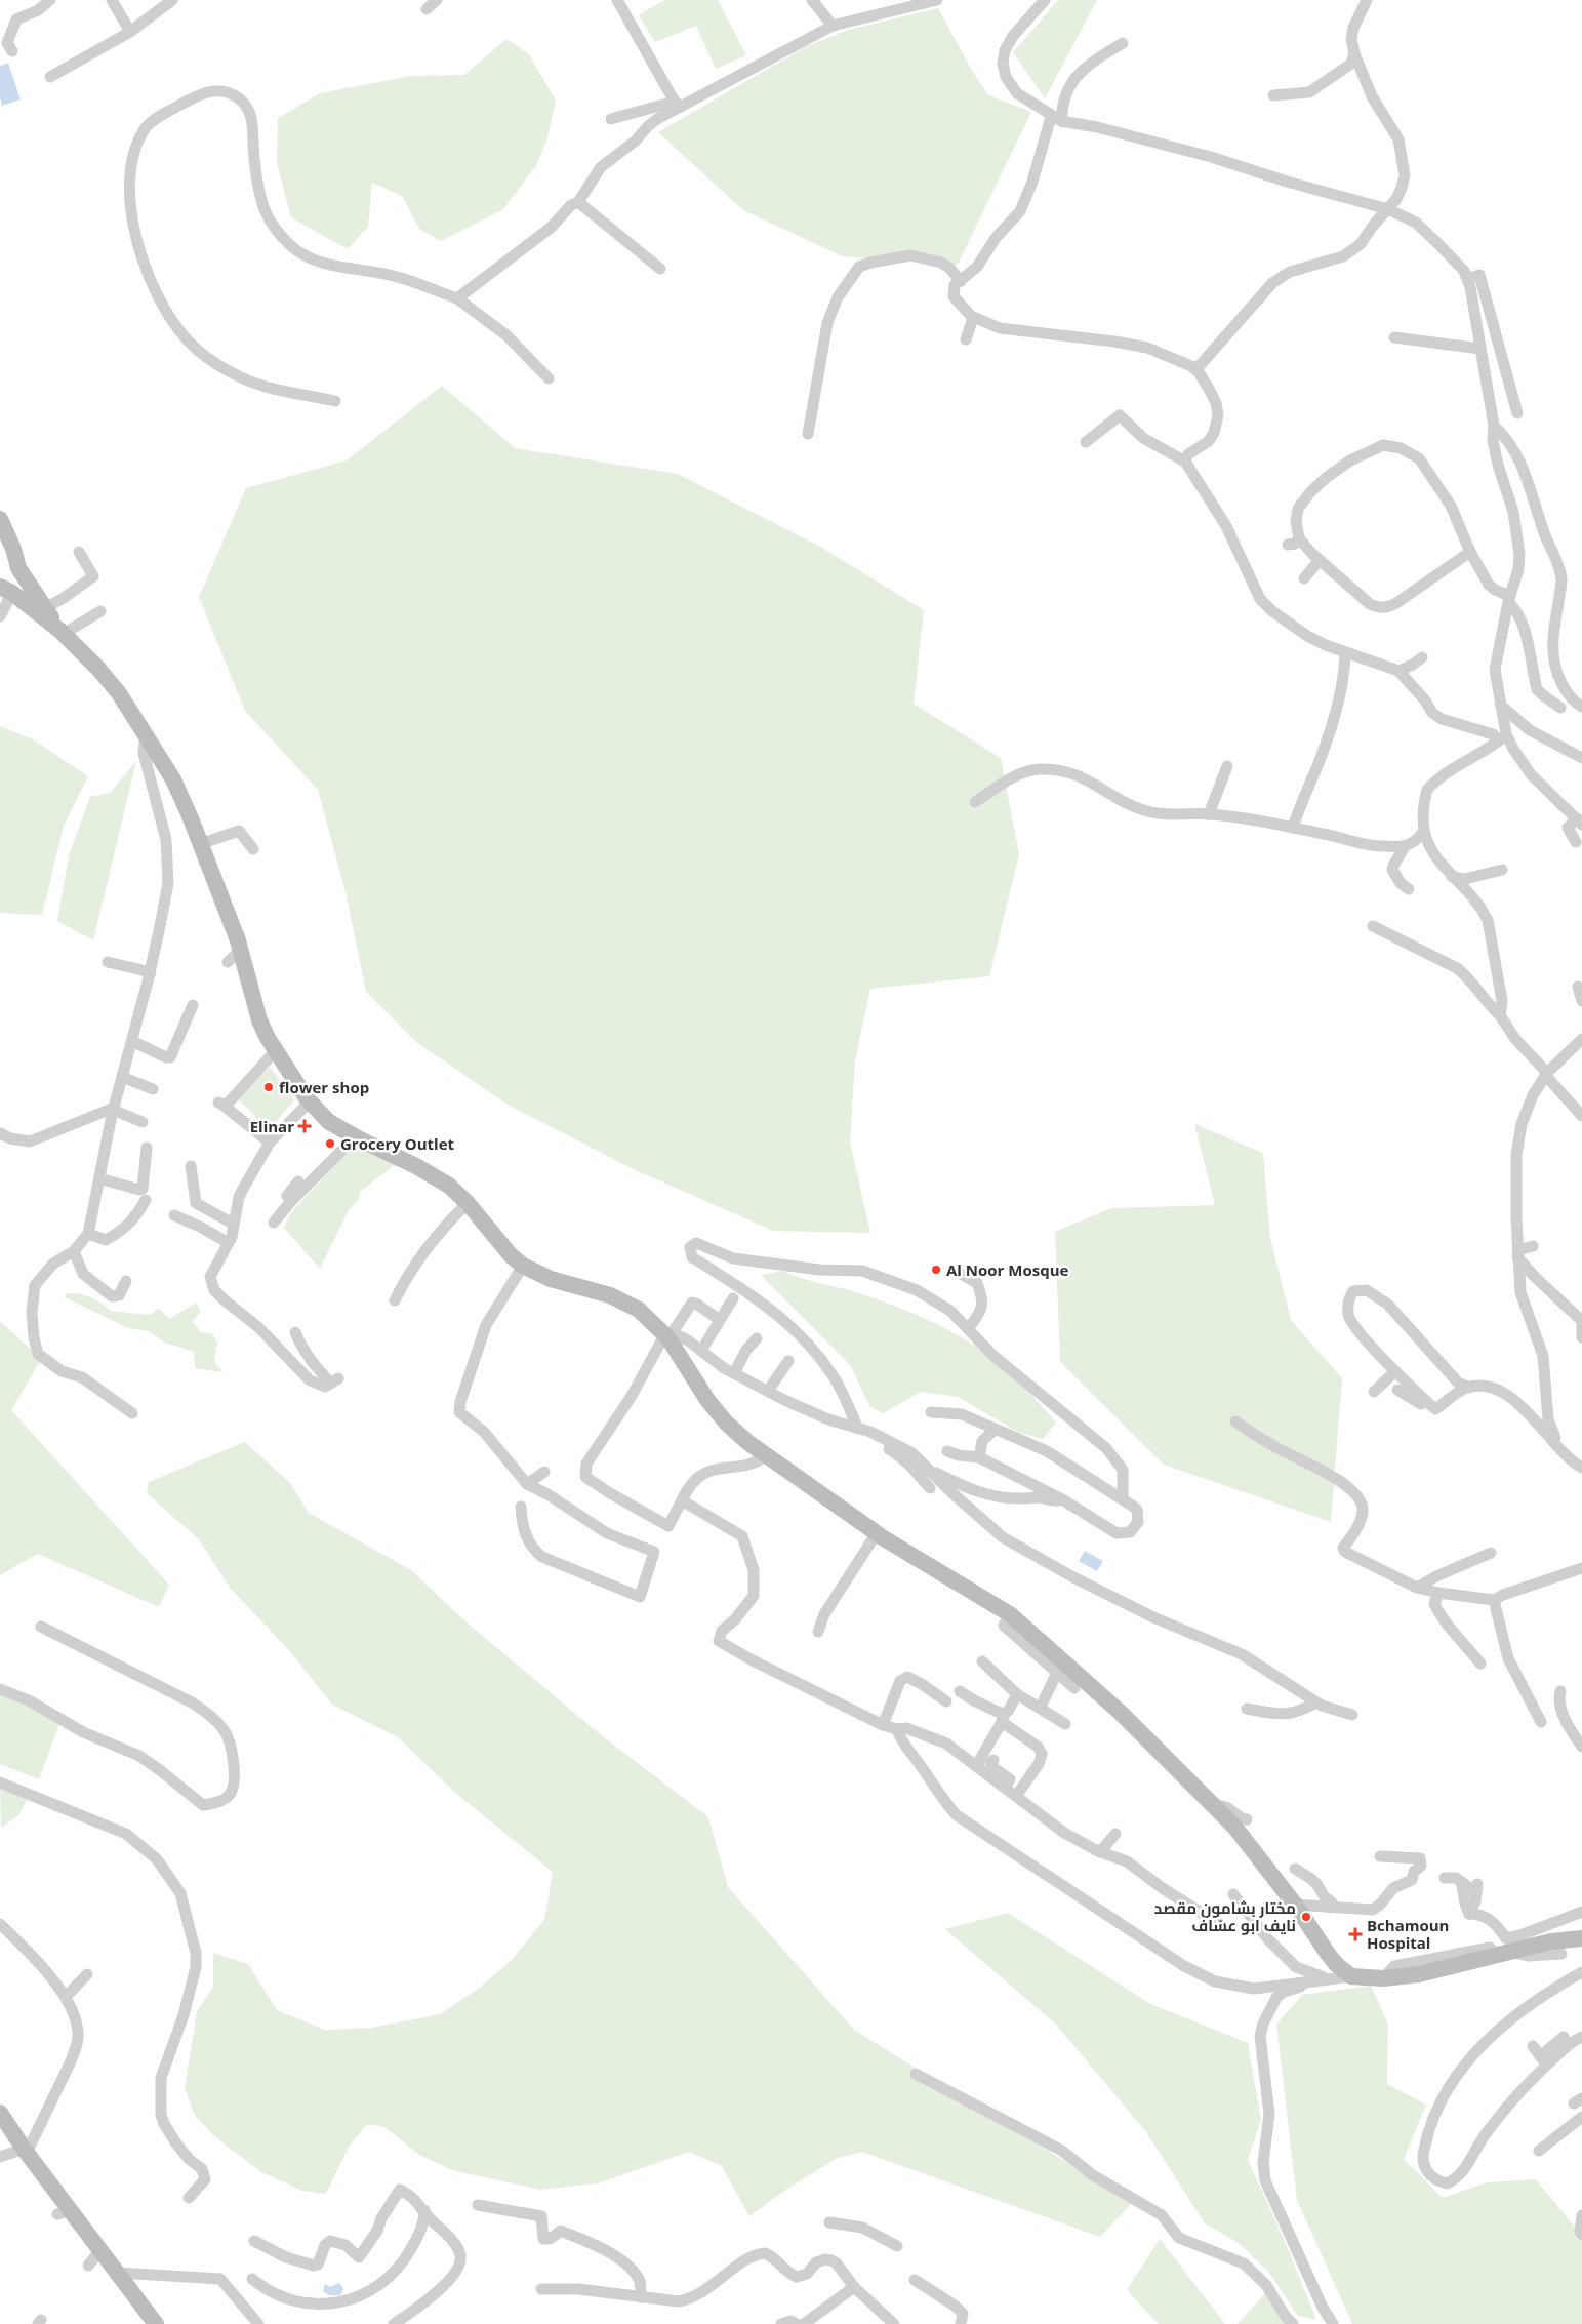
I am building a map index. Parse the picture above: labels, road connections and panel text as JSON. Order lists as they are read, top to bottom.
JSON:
{
  "places": {
    "other": [
      "flower shop",
      "Grocery Outlet",
      "Al Noor Mosque",
      "مختار بشامون مقصد نايف ابو عسّاف"
    ],
    "health": ["Elinar", "Bchamoun Hospital"]
  }
}
